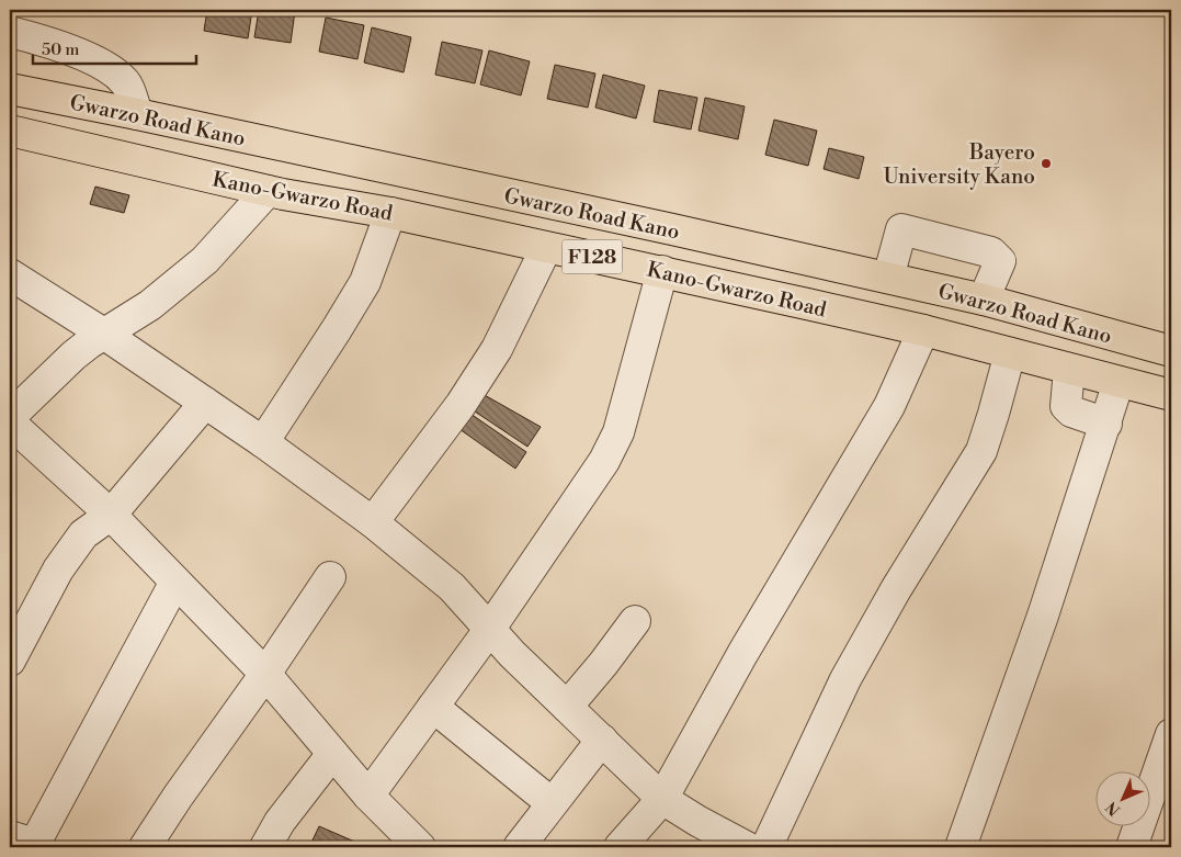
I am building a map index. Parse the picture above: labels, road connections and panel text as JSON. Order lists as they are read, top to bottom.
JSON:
{
  "streets": {
    "main road": ["Gwarzo Road Kano", "Kano-Gwarzo Road", "F128"]
  },
  "places": ["Bayero University Kano"],
  "scale_bar": "50 m",
  "north": "bottom left"
}
